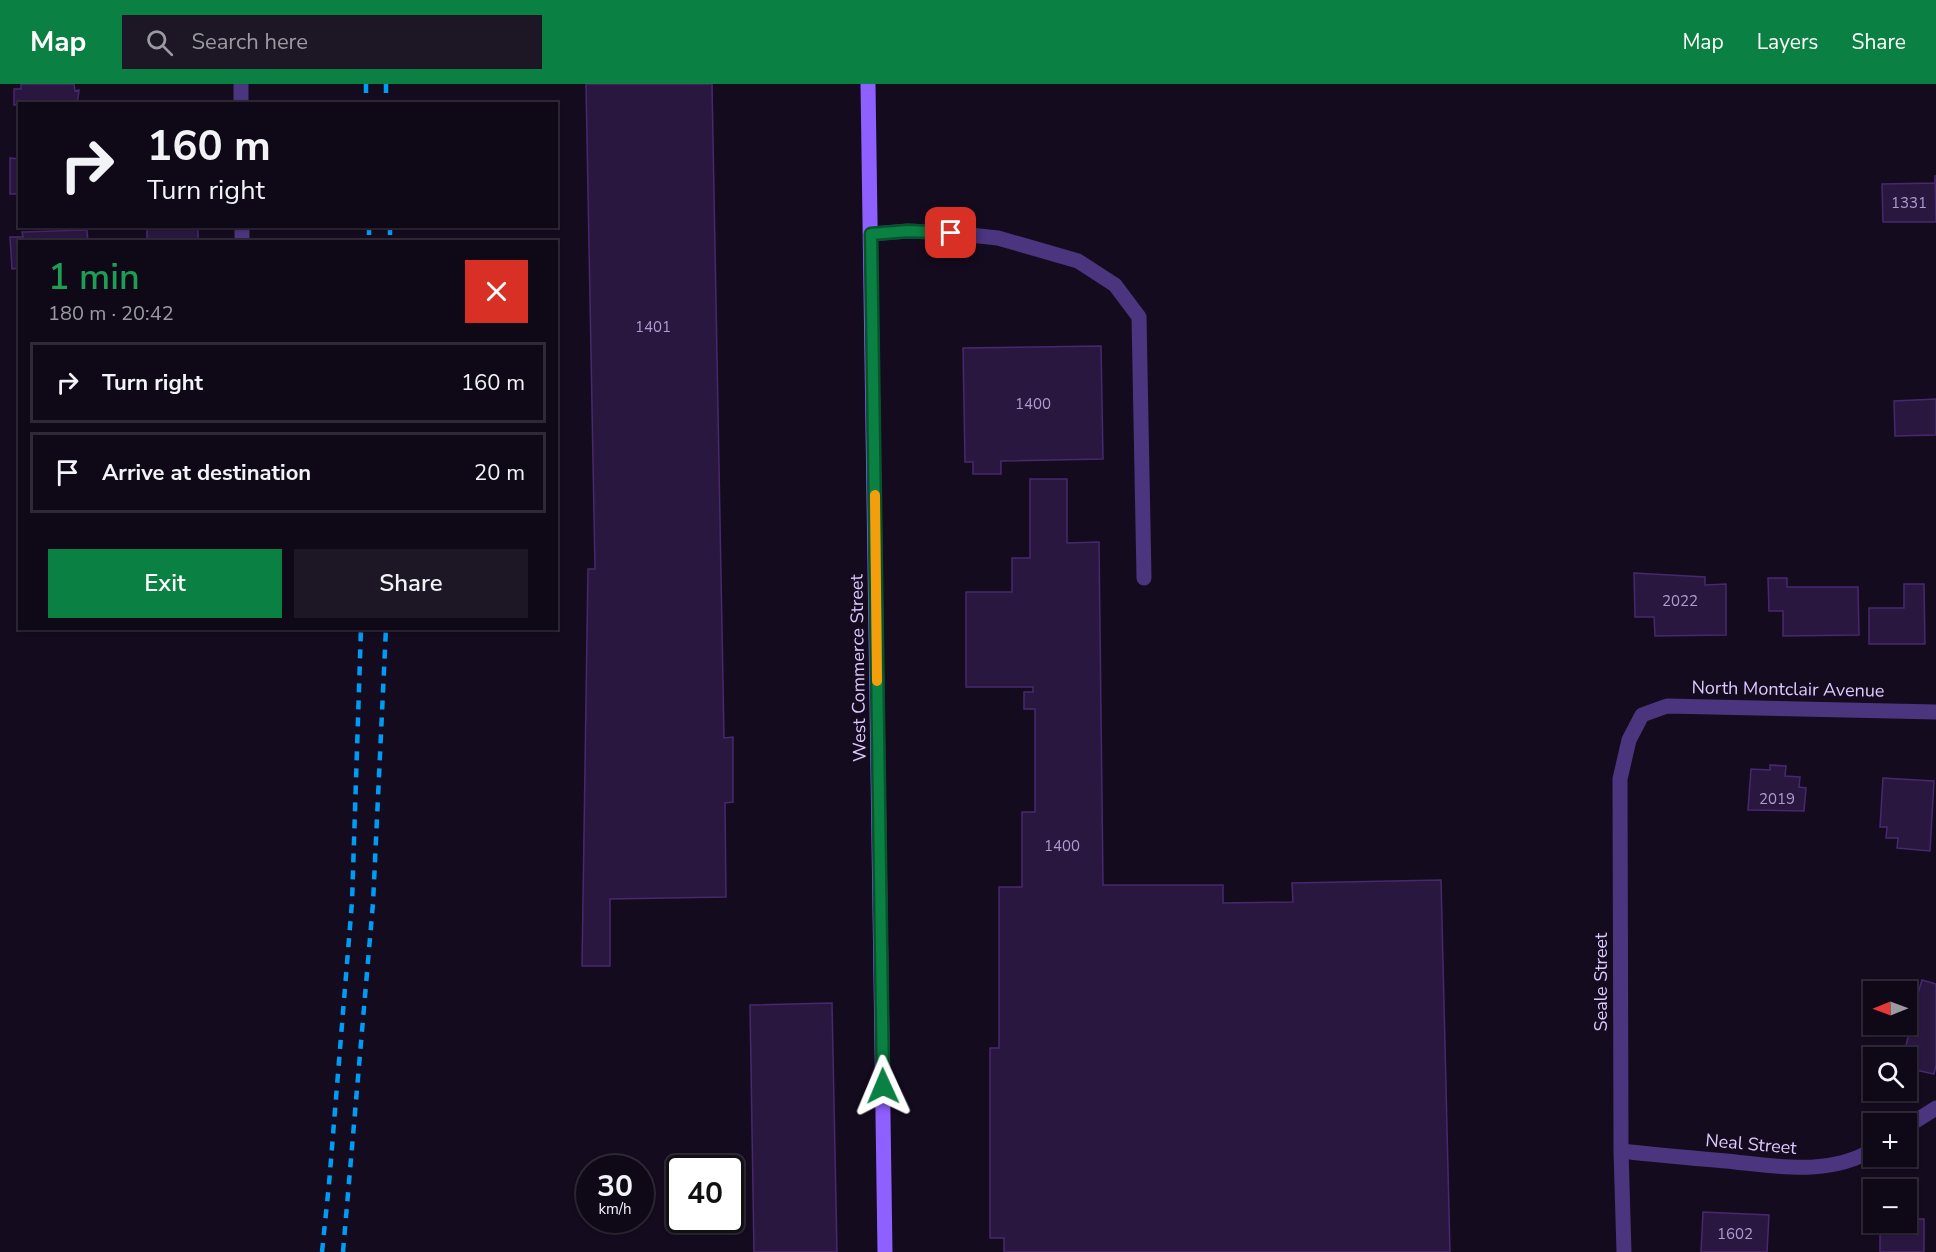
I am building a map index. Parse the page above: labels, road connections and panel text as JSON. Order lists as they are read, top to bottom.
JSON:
{
  "streets": {
    "street": [
      "West Commerce Street",
      "North Montclair Avenue",
      "Seale Street",
      "Neal Street"
    ]
  },
  "crossings": [
    ["North Montclair Avenue", "Seale Street"],
    ["Seale Street", "Neal Street"]
  ],
  "house_numbers": [
    "1331",
    "1401",
    "1400",
    "2022",
    "2019",
    "1400",
    "1602"
  ],
  "north": "left",
  "page": {
    "header": "Map",
    "search": "Search here",
    "nav": ["Map", "Layers", "Share"],
    "turn": ["160 m", "Turn right"],
    "heading": ["1 min", "180 m · 20:42"],
    "list": [
      {
        "name": "Turn right",
        "value": "160 m"
      },
      {
        "name": "Arrive at destination",
        "value": "20 m"
      }
    ],
    "buttons": ["Exit", "Share"],
    "map_buttons": ["+", "−"],
    "speed": "30 km/h",
    "limit": "40"
  }
}
